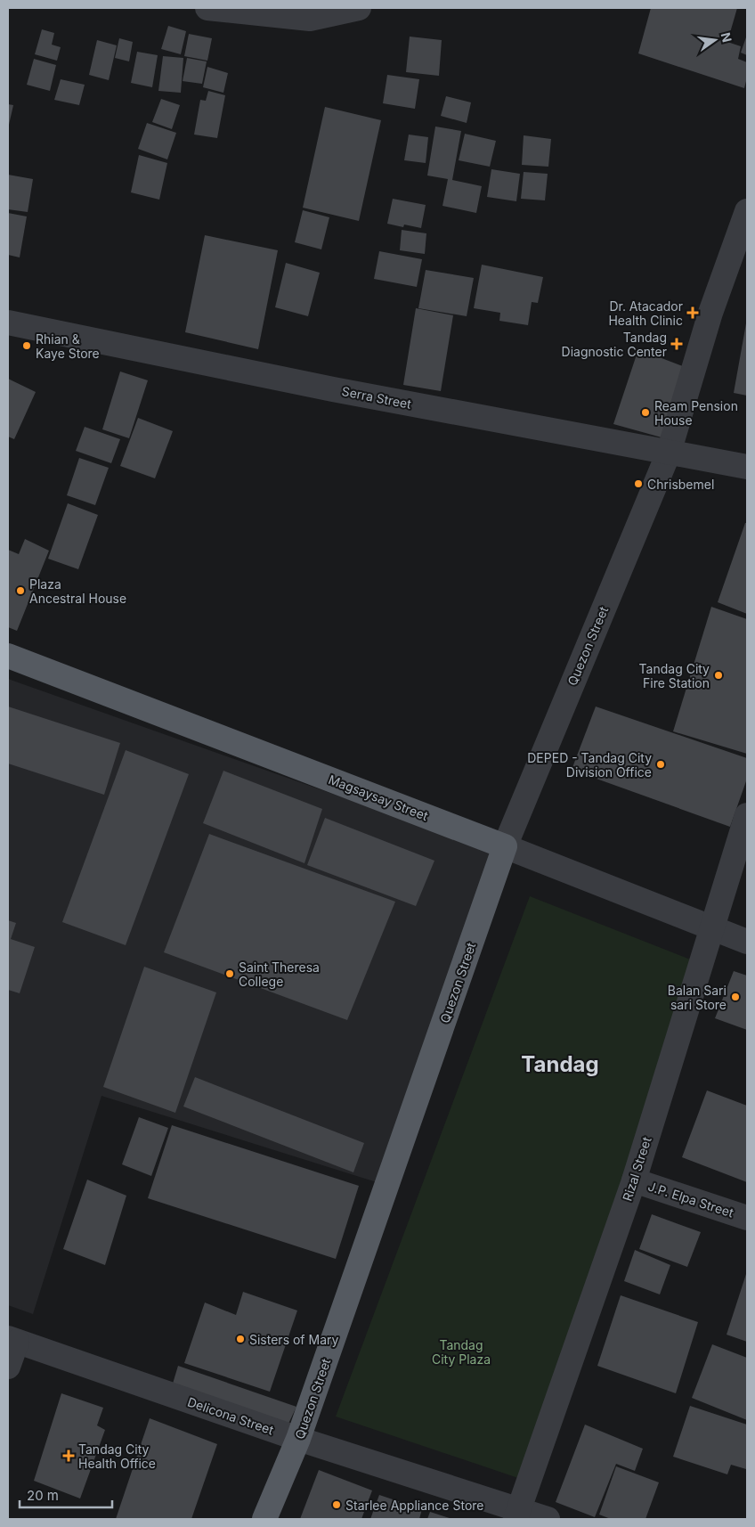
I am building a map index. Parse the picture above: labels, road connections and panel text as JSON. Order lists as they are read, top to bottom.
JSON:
{
  "streets": {
    "main road": ["Quezon Street", "Magsaysay Street"],
    "street": [
      "Serra Street",
      "Rizal Street",
      "J.P. Elpa Street",
      "Delicona Street"
    ]
  },
  "crossings": [
    ["Serra Street", "Quezon Street"],
    ["Quezon Street", "Magsaysay Street"],
    ["Quezon Street", "Delicona Street"],
    ["Magsaysay Street", "Rizal Street"],
    ["Rizal Street", "J.P. Elpa Street"],
    ["Rizal Street", "Delicona Street"]
  ],
  "districts": ["Tandag"],
  "parks": ["Tandag City Plaza"],
  "places": {
    "health": ["Dr. Atacador Health Clinic", "Tandag Diagnostic Center", "Tandag City Health Office"],
    "other": [
      "Rhian & Kaye Store",
      "Ream Pension House",
      "Chrisbemel",
      "Plaza Ancestral House",
      "Tandag City Fire Station",
      "DEPED - Tandag City Division Office",
      "Saint Theresa College",
      "Balan Sari sari Store",
      "Sisters of Mary",
      "Starlee Appliance Store"
    ]
  },
  "scale_bar": "20 m",
  "north": "right"
}
